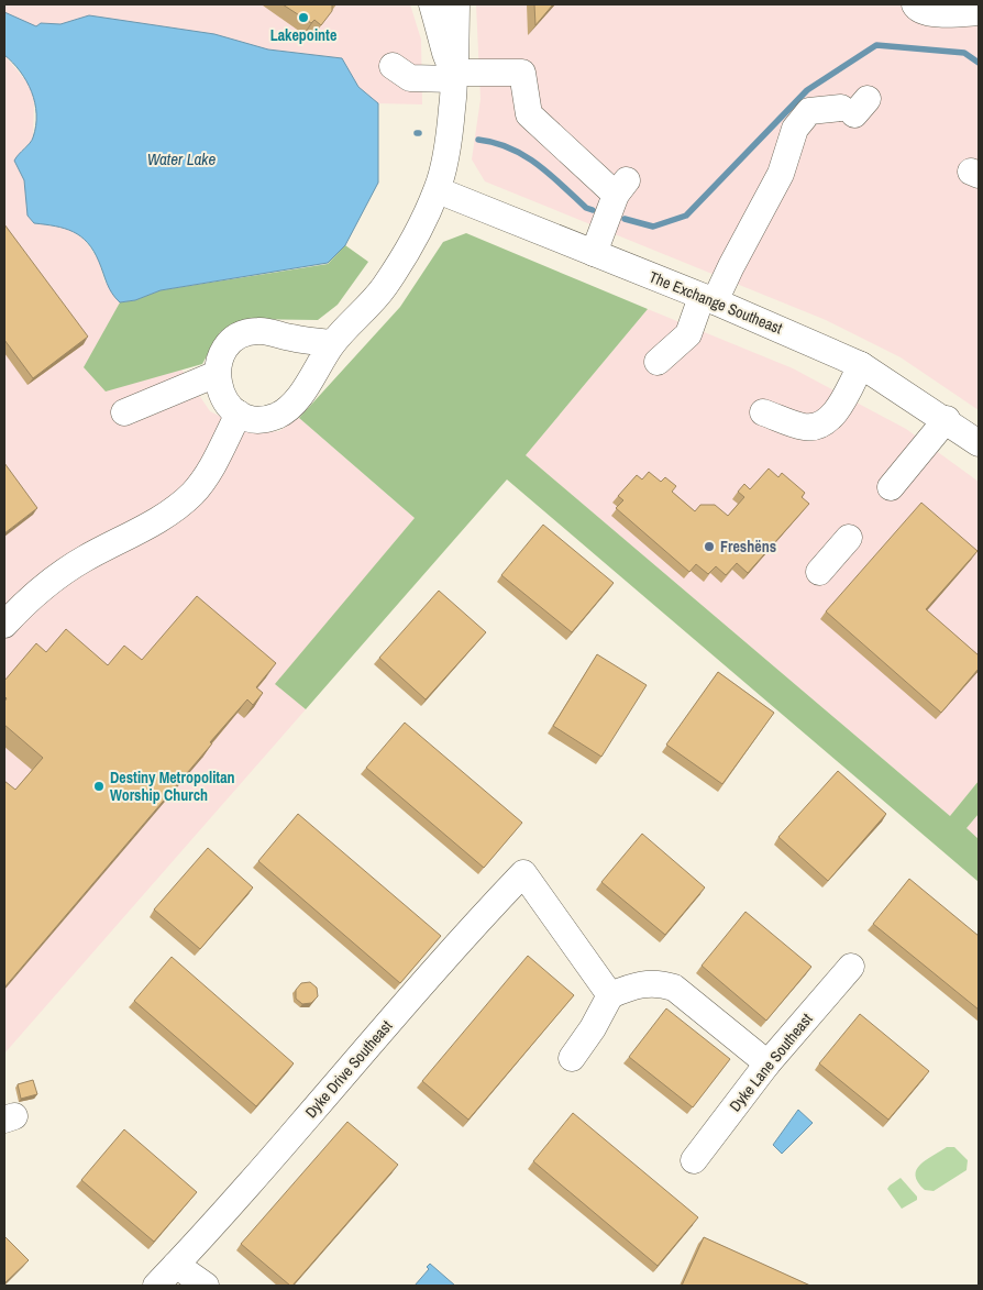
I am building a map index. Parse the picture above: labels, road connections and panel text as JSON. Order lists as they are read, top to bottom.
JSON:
{
  "streets": {
    "street": ["The Exchange Southeast", "Dyke Lane Southeast", "Dyke Drive Southeast"]
  },
  "water": ["Water Lake"],
  "places": ["Lakepointe", "Freshëns", "Destiny Metropolitan Worship Church"]
}
